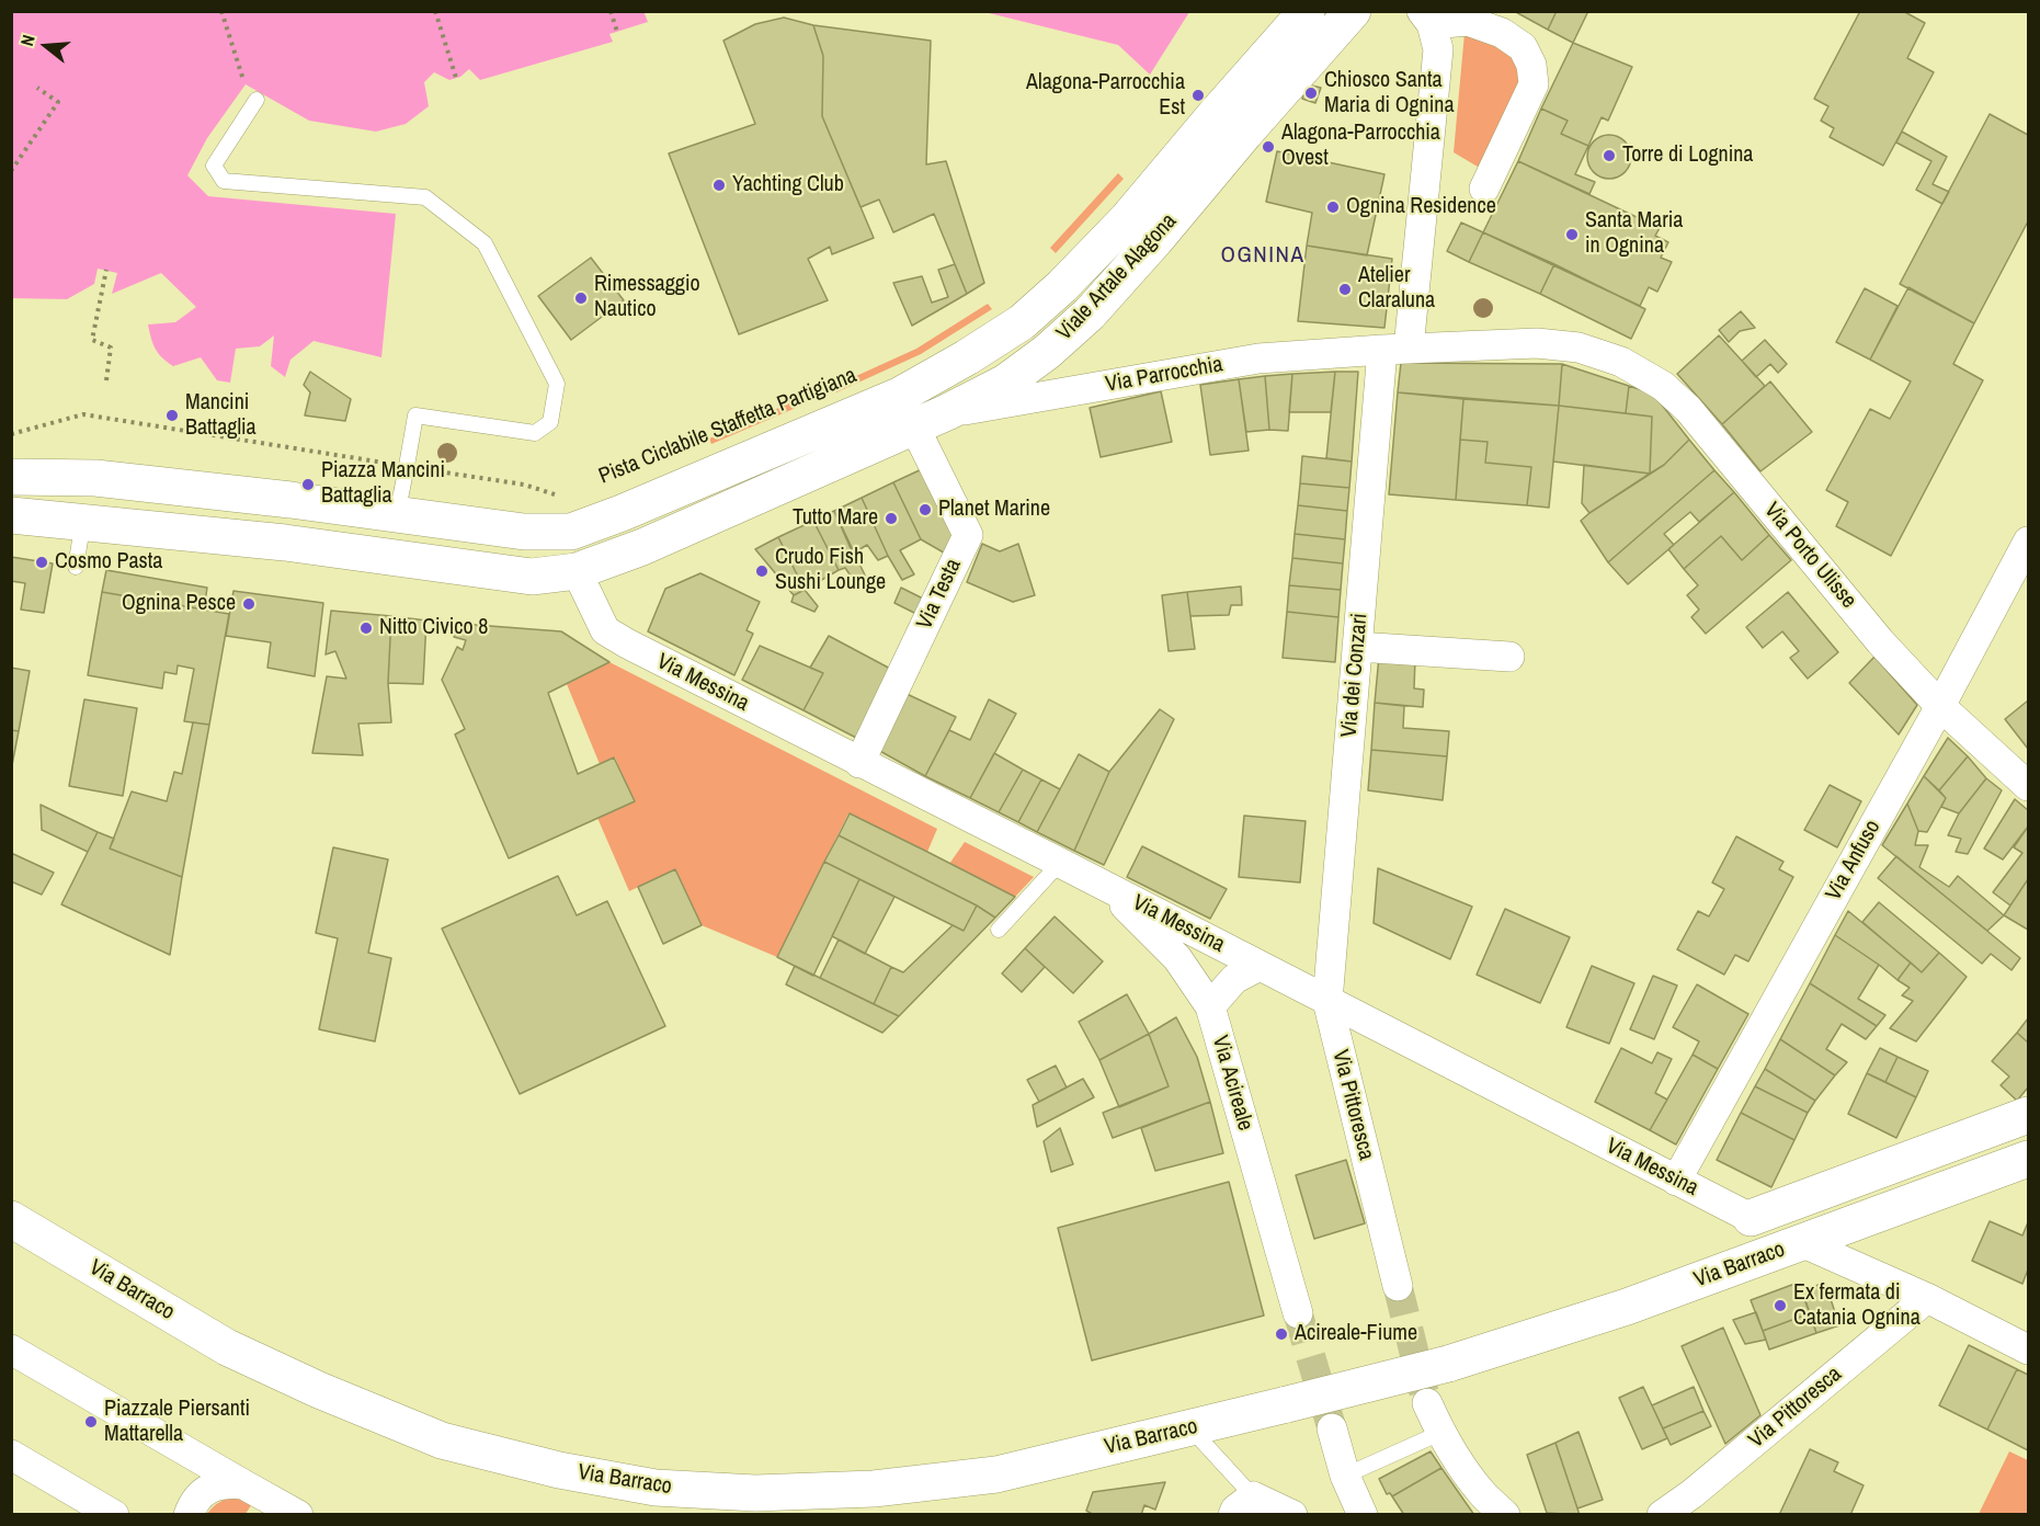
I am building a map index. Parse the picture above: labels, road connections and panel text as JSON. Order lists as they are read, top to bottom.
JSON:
{
  "streets": {
    "main road": ["Viale Artale Alagona", "Via Barraco"],
    "street": [
      "Via Parrocchia",
      "Via Porto Ulisse",
      "Via Testa",
      "Via dei Conzari",
      "Via Messina",
      "Via Anfuso",
      "Via Acireale",
      "Via Pittoresca"
    ]
  },
  "crossings": [
    ["Viale Artale Alagona", "Via Parrocchia"],
    ["Viale Artale Alagona", "Via Testa"],
    ["Viale Artale Alagona", "Via Messina"],
    ["Via Parrocchia", "Via Porto Ulisse"],
    ["Via Parrocchia", "Via dei Conzari"],
    ["Via Porto Ulisse", "Via dei Conzari"],
    ["Via Porto Ulisse", "Via Anfuso"],
    ["Via Testa", "Via Messina"],
    ["Via dei Conzari", "Via Messina"],
    ["Via dei Conzari", "Via Pittoresca"],
    ["Via Messina", "Via Anfuso"],
    ["Via Messina", "Via Acireale"],
    ["Via Messina", "Via Pittoresca"],
    ["Via Messina", "Via Barraco"]
  ],
  "districts": ["OGNINA"],
  "places": [
    "Chiosco Santa Maria di Ognina",
    "Alagona-Parrocchia Est",
    "Alagona-Parrocchia Ovest",
    "Torre di Lognina",
    "Yachting Club",
    "Ognina Residence",
    "Santa Maria in Ognina",
    "Atelier Claraluna",
    "Rimessaggio Nautico",
    "Mancini Battaglia",
    "Piazza Mancini Battaglia",
    "Planet Marine",
    "Tutto Mare",
    "Cosmo Pasta",
    "Crudo Fish Sushi Lounge",
    "Ognina Pesce",
    "Nitto Civico 8",
    "Ex fermata di Catania Ognina",
    "Acireale-Fiume",
    "Piazzale Piersanti Mattarella"
  ],
  "north": "left"
}
